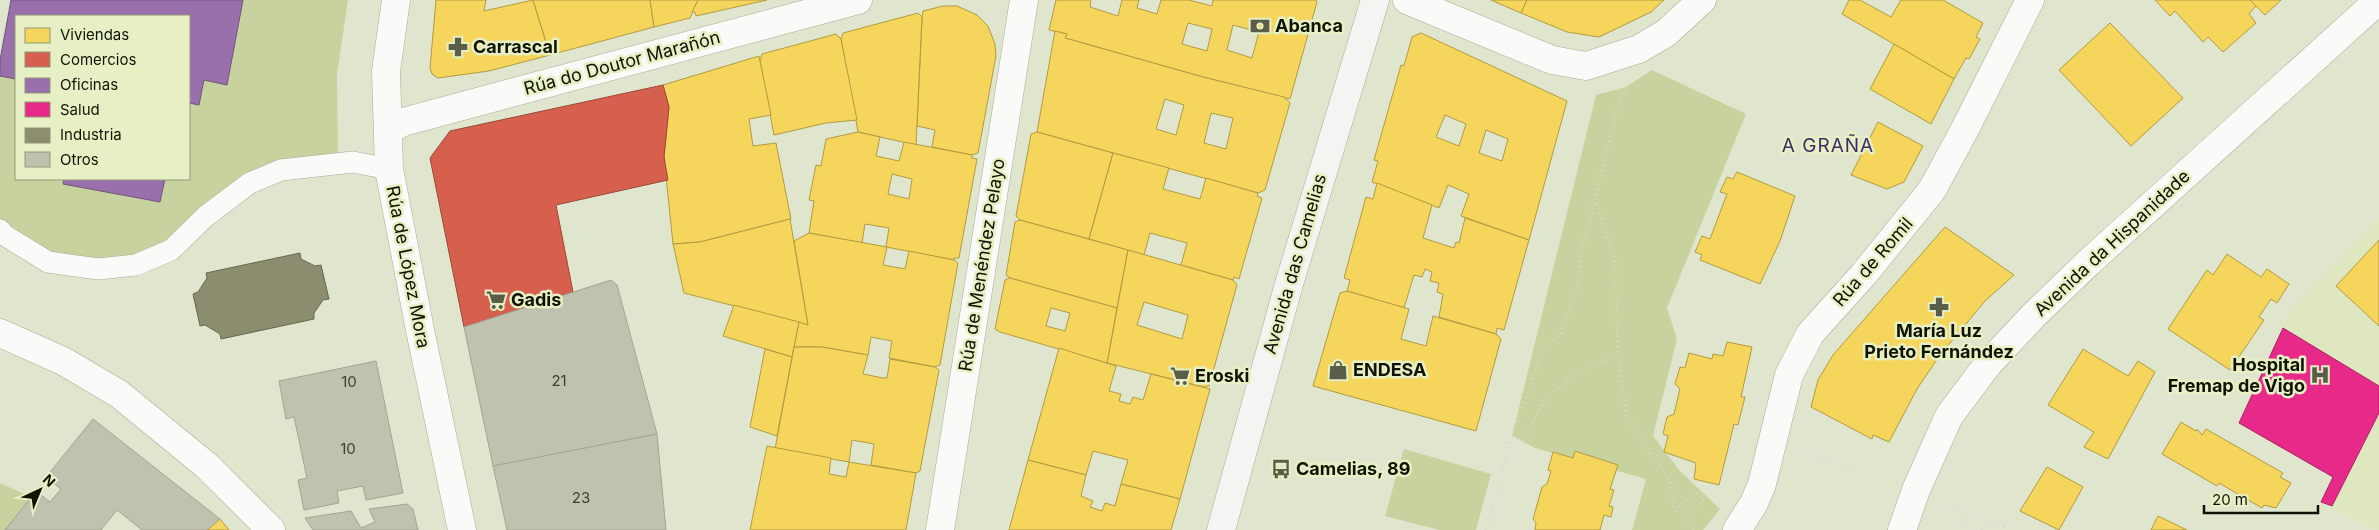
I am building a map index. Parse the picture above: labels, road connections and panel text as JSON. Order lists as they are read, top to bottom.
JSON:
{
  "streets": {
    "main road": ["Avenida das Camelias"],
    "street": [
      "Rúa do Doutor Marañón",
      "Avenida da Hispanidade",
      "Rúa de Romil",
      "Rúa de Menéndez Pelayo",
      "Rúa de López Mora"
    ]
  },
  "crossings": [
    ["Rúa do Doutor Marañón", "Rúa de López Mora"]
  ],
  "districts": ["A GRAÑA"],
  "places": {
    "bank": ["Abanca"],
    "pharmacy": ["Carrascal", "María Luz Prieto Fernández"],
    "supermarket": ["Gadis", "Eroski"],
    "shop": ["ENDESA"],
    "hospital": ["Hospital Fremap de Vigo"],
    "bus stop": ["Camelias, 89"]
  },
  "house_numbers": [
    "21",
    "10",
    "10",
    "23"
  ],
  "legend": [
    "Viviendas",
    "Comercios",
    "Oficinas",
    "Salud",
    "Industria",
    "Otros"
  ],
  "scale_bar": "20 m",
  "north": "top right"
}
